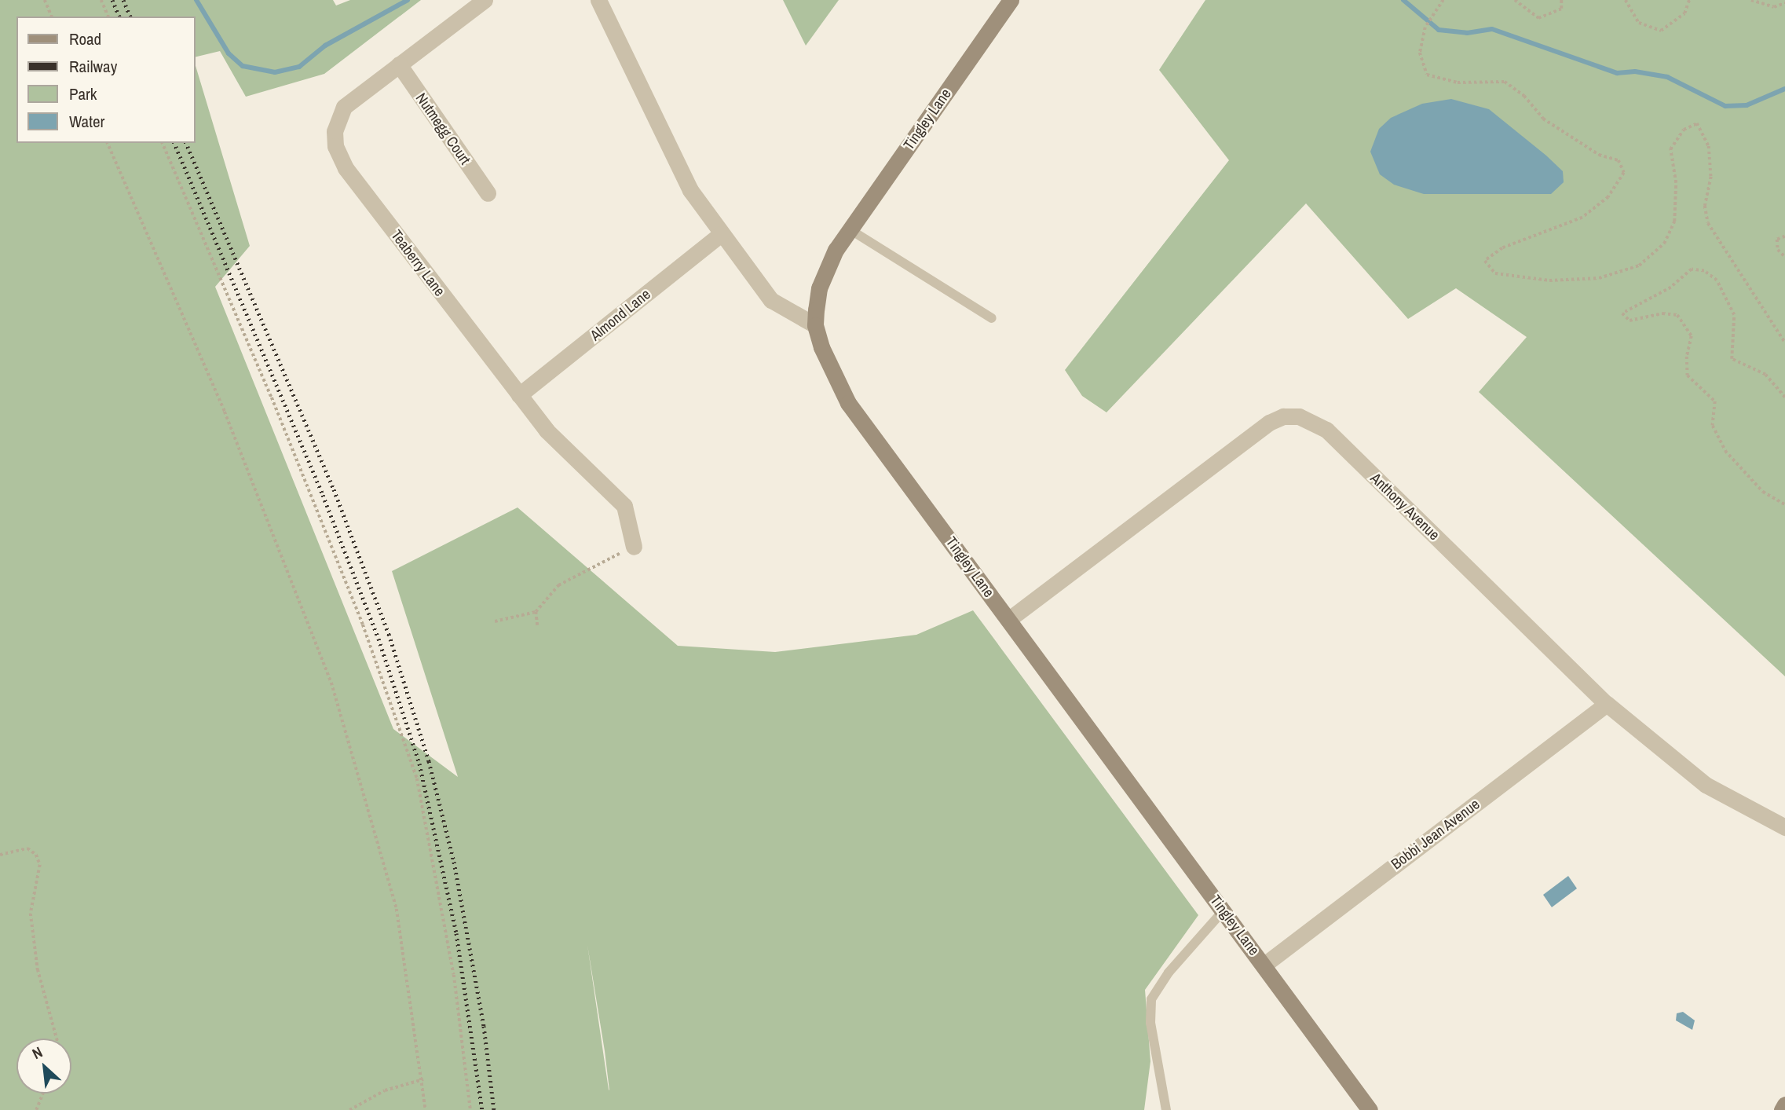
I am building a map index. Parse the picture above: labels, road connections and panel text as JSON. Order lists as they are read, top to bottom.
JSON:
{
  "streets": {
    "street": [
      "Tingley Lane",
      "Nutmegg Court",
      "Teaberry Lane",
      "Almond Lane",
      "Anthony Avenue",
      "Bobbi Jean Avenue"
    ]
  },
  "crossings": [
    ["Tingley Lane", "Anthony Avenue"],
    ["Tingley Lane", "Bobbi Jean Avenue"],
    ["Nutmegg Court", "Teaberry Lane"],
    ["Teaberry Lane", "Almond Lane"],
    ["Anthony Avenue", "Bobbi Jean Avenue"]
  ],
  "legend": [
    "Road",
    "Railway",
    "Park",
    "Water"
  ],
  "north": "top left"
}
